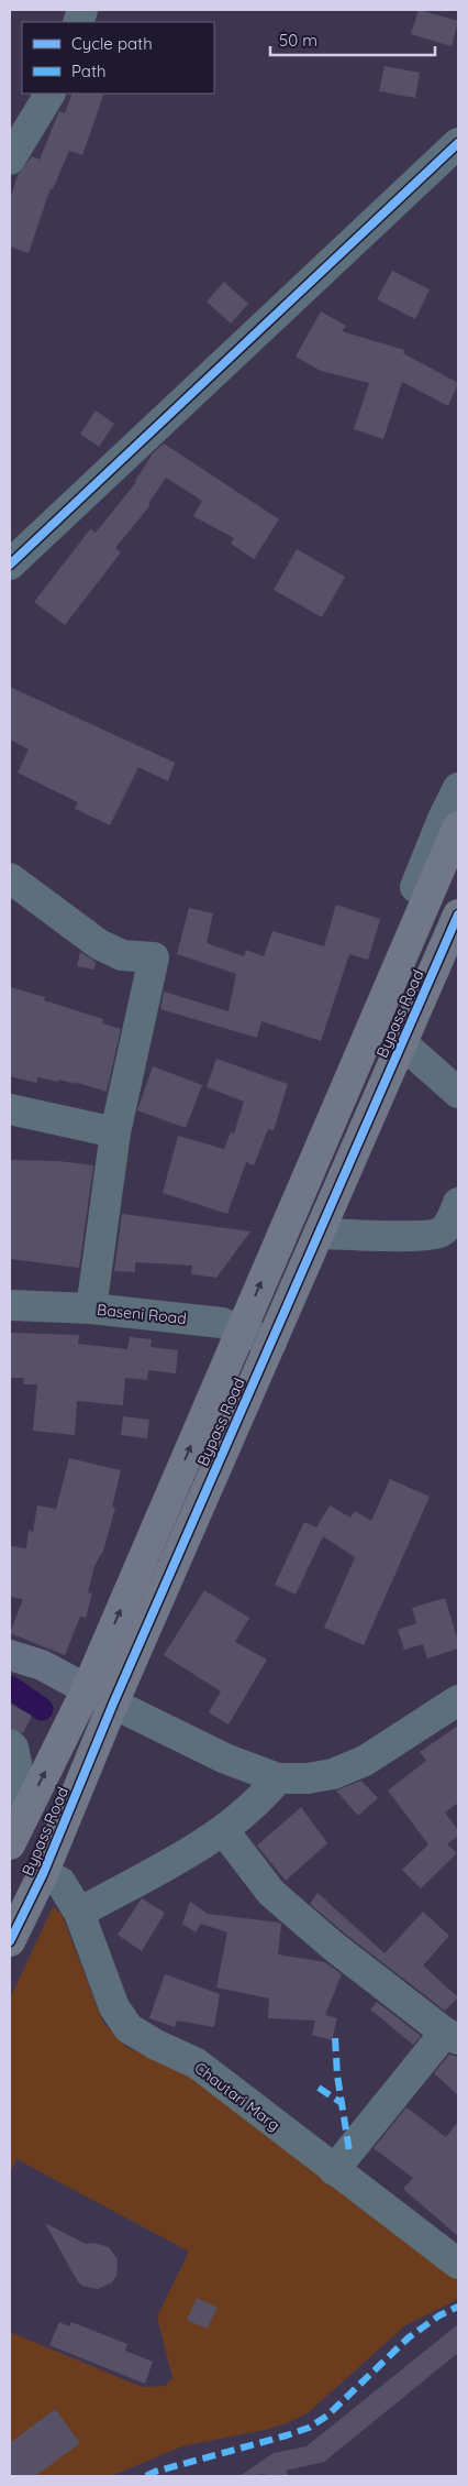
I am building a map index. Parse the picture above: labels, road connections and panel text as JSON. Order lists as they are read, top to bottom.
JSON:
{
  "streets": {
    "highway": ["Bypass Road"],
    "street": ["Baseni Road", "Chautari Marg"]
  },
  "crossings": [
    ["Bypass Road", "Baseni Road"],
    ["Bypass Road", "Chautari Marg"]
  ],
  "legend": ["Cycle path", "Path"],
  "scale_bar": "50 m"
}
